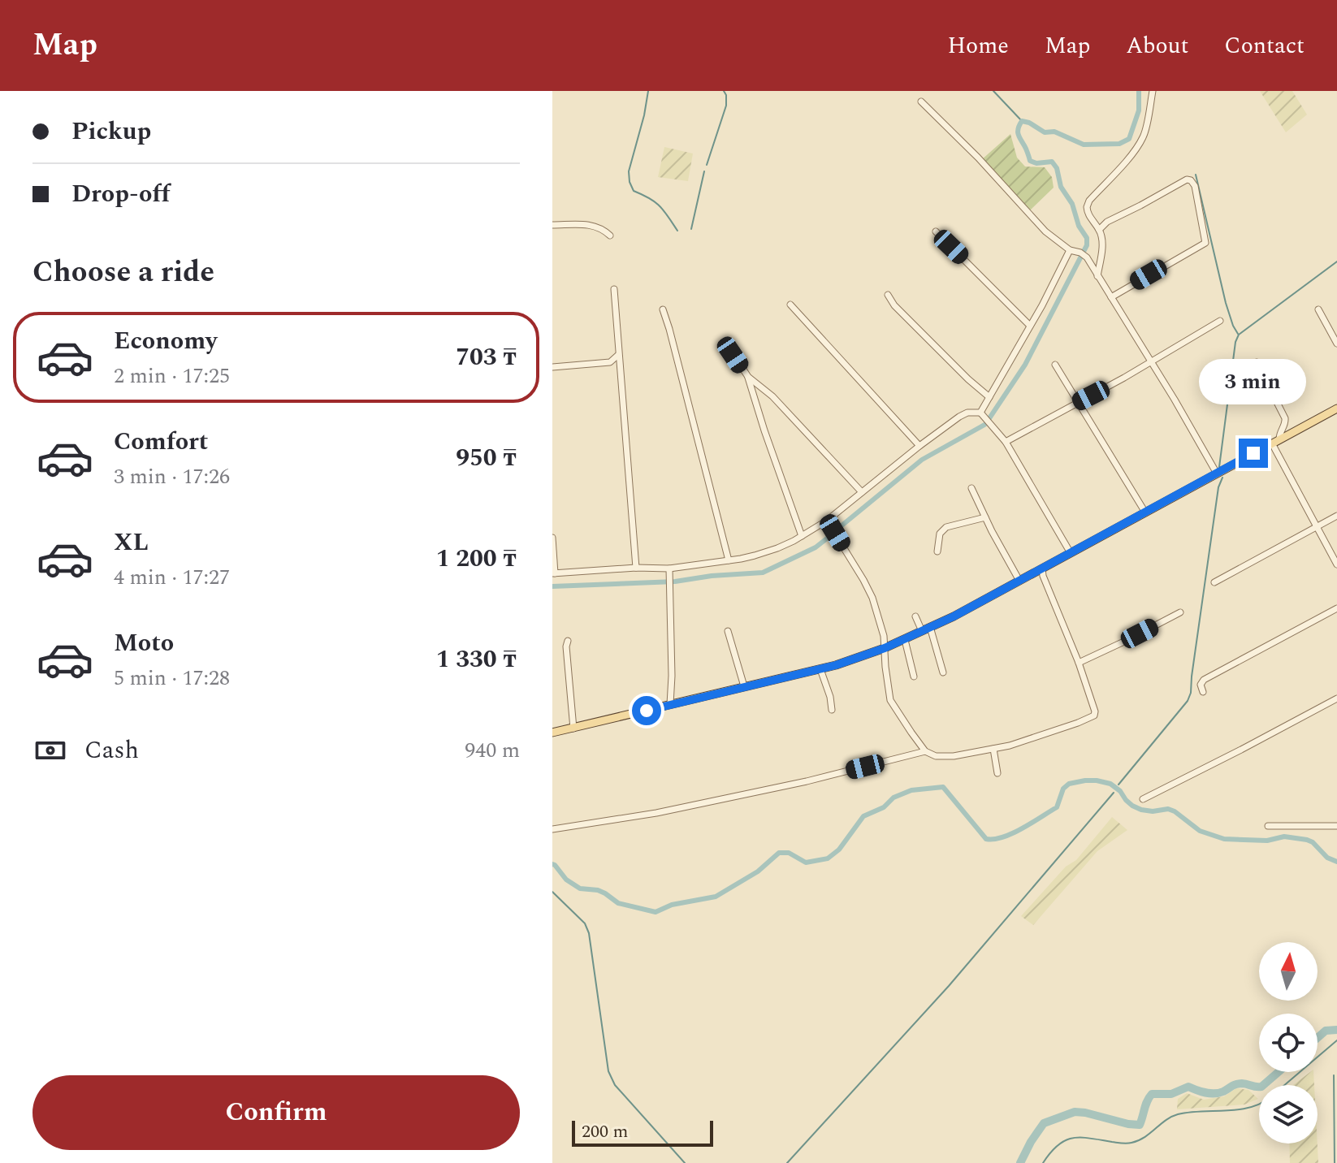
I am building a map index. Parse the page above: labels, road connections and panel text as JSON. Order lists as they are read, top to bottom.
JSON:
{
  "scale_bar": "200 m",
  "north": "top",
  "page": {
    "header": "Map",
    "nav": [
      "Home",
      "Map",
      "About",
      "Contact"
    ],
    "banner": ["Pickup", "Drop-off"],
    "heading": "Choose a ride",
    "list": [
      {
        "name": "Economy",
        "note": "2 min · 17:25",
        "value": "703 ₸"
      },
      {
        "name": "Comfort",
        "note": "3 min · 17:26",
        "value": "950 ₸"
      },
      {
        "name": "XL",
        "note": "4 min · 17:27",
        "value": "1 200 ₸"
      },
      {
        "name": "Moto",
        "note": "5 min · 17:28",
        "value": "1 330 ₸"
      }
    ],
    "bubble": "3 min",
    "pay": ["Cash", "940 m"],
    "buttons": "Confirm",
    "scale": "200 m"
  }
}
